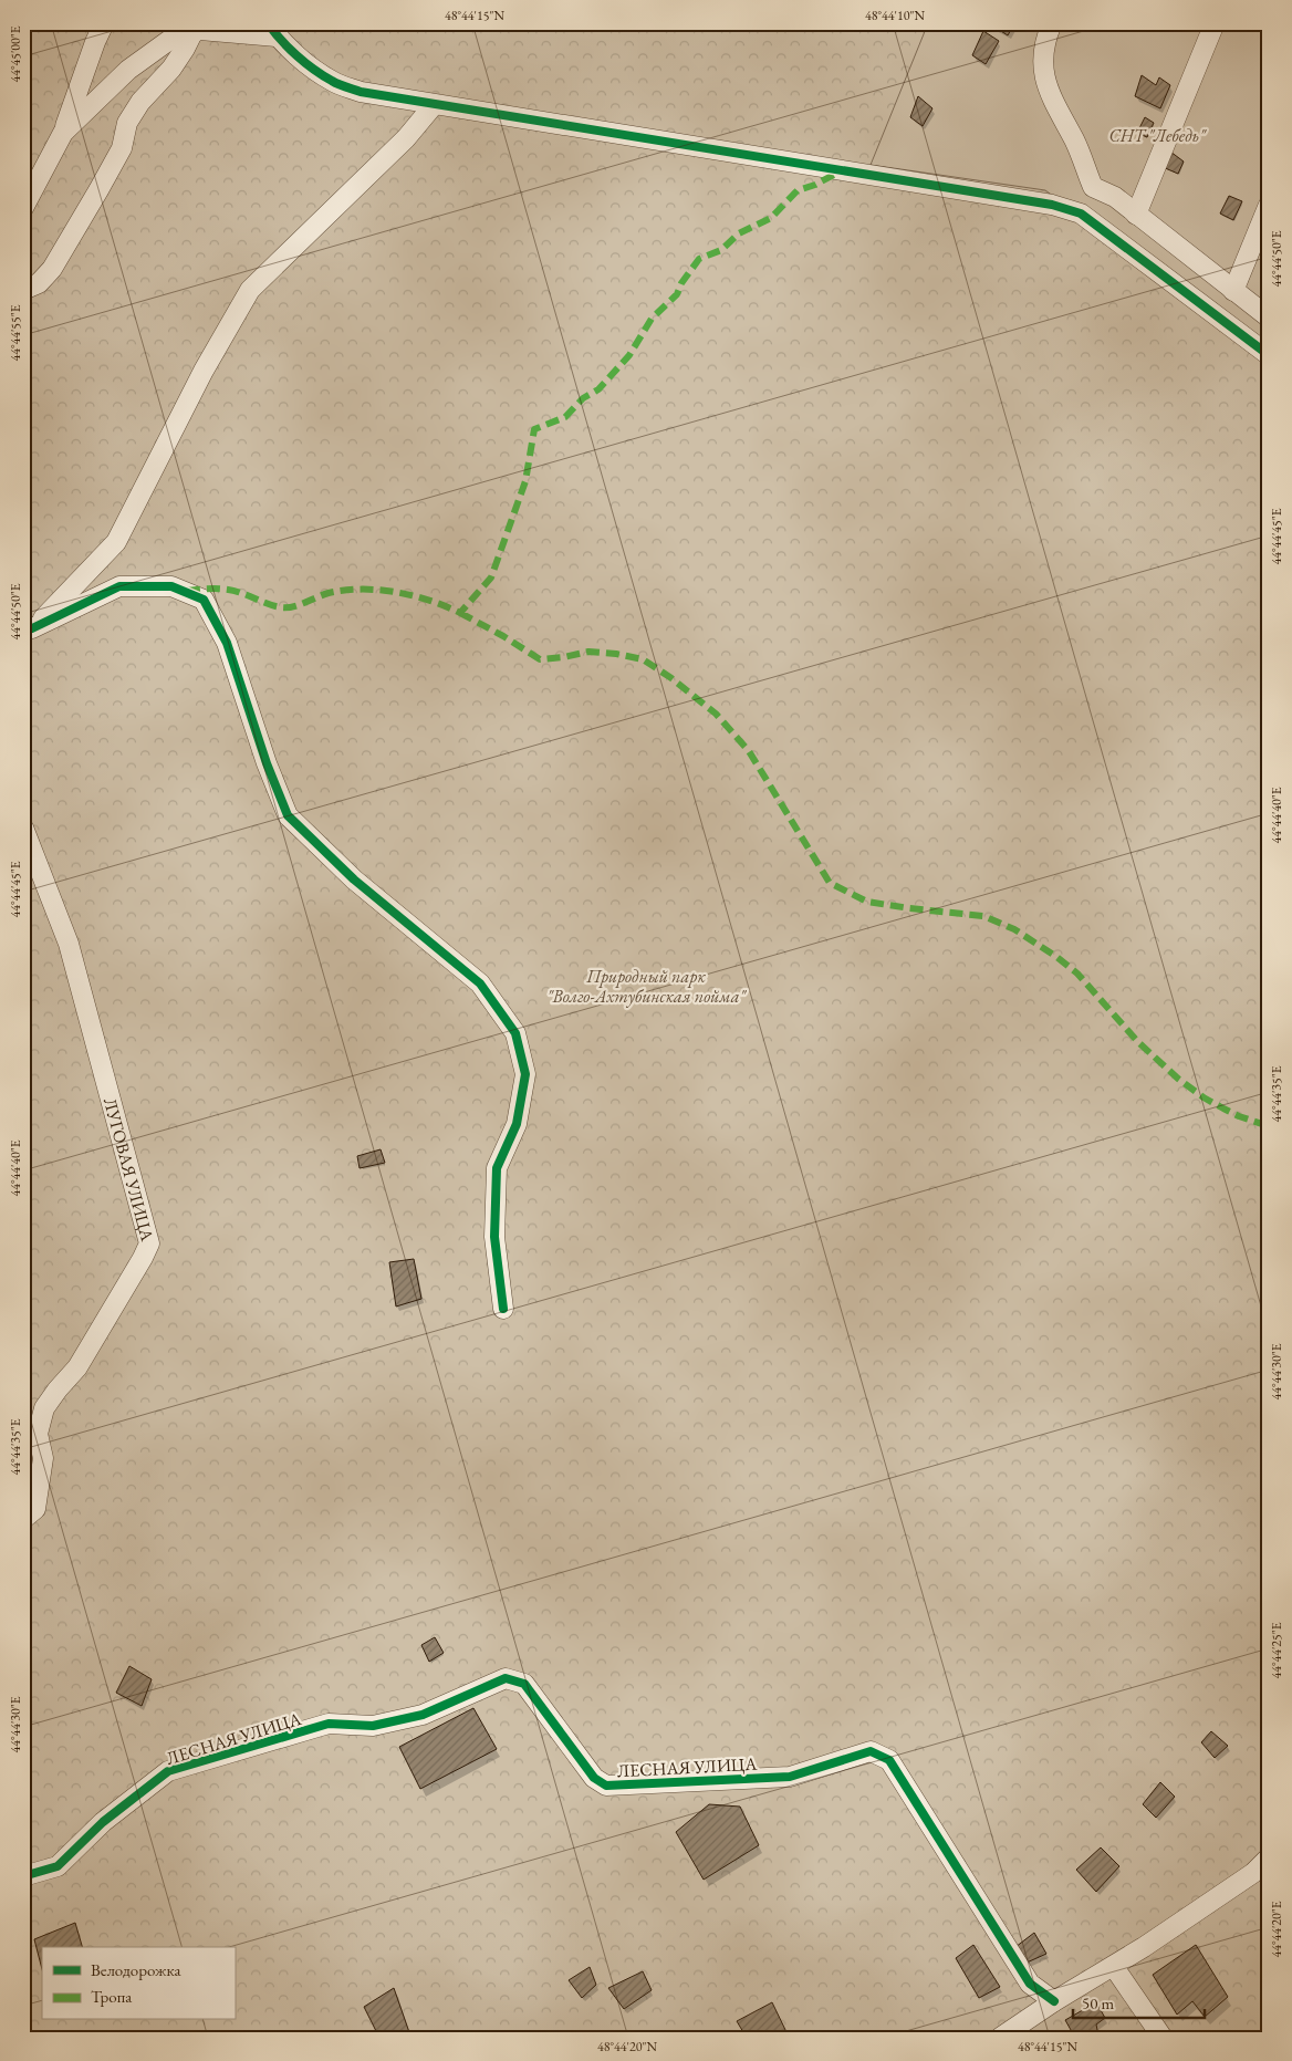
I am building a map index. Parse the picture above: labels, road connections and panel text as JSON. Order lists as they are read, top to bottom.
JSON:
{
  "streets": {
    "street": ["ЛУГОВАЯ УЛИЦА", "ЛЕСНАЯ УЛИЦА"]
  },
  "parks": ["СНТ \"Лебедь\"", "Природный парк \"Волго-Ахтубинская пойма\""],
  "legend": ["Велодорожка", "Тропа"],
  "scale_bar": "50 m",
  "coordinates": [
    "48°44'15\"N",
    "48°44'10\"N",
    "44°45'00\"E",
    "44°44'50\"E",
    "44°44'55\"E",
    "44°44'45\"E",
    "44°44'40\"E",
    "44°44'35\"E",
    "44°44'30\"E",
    "44°44'25\"E",
    "44°44'20\"E",
    "48°44'20\"N"
  ]
}
